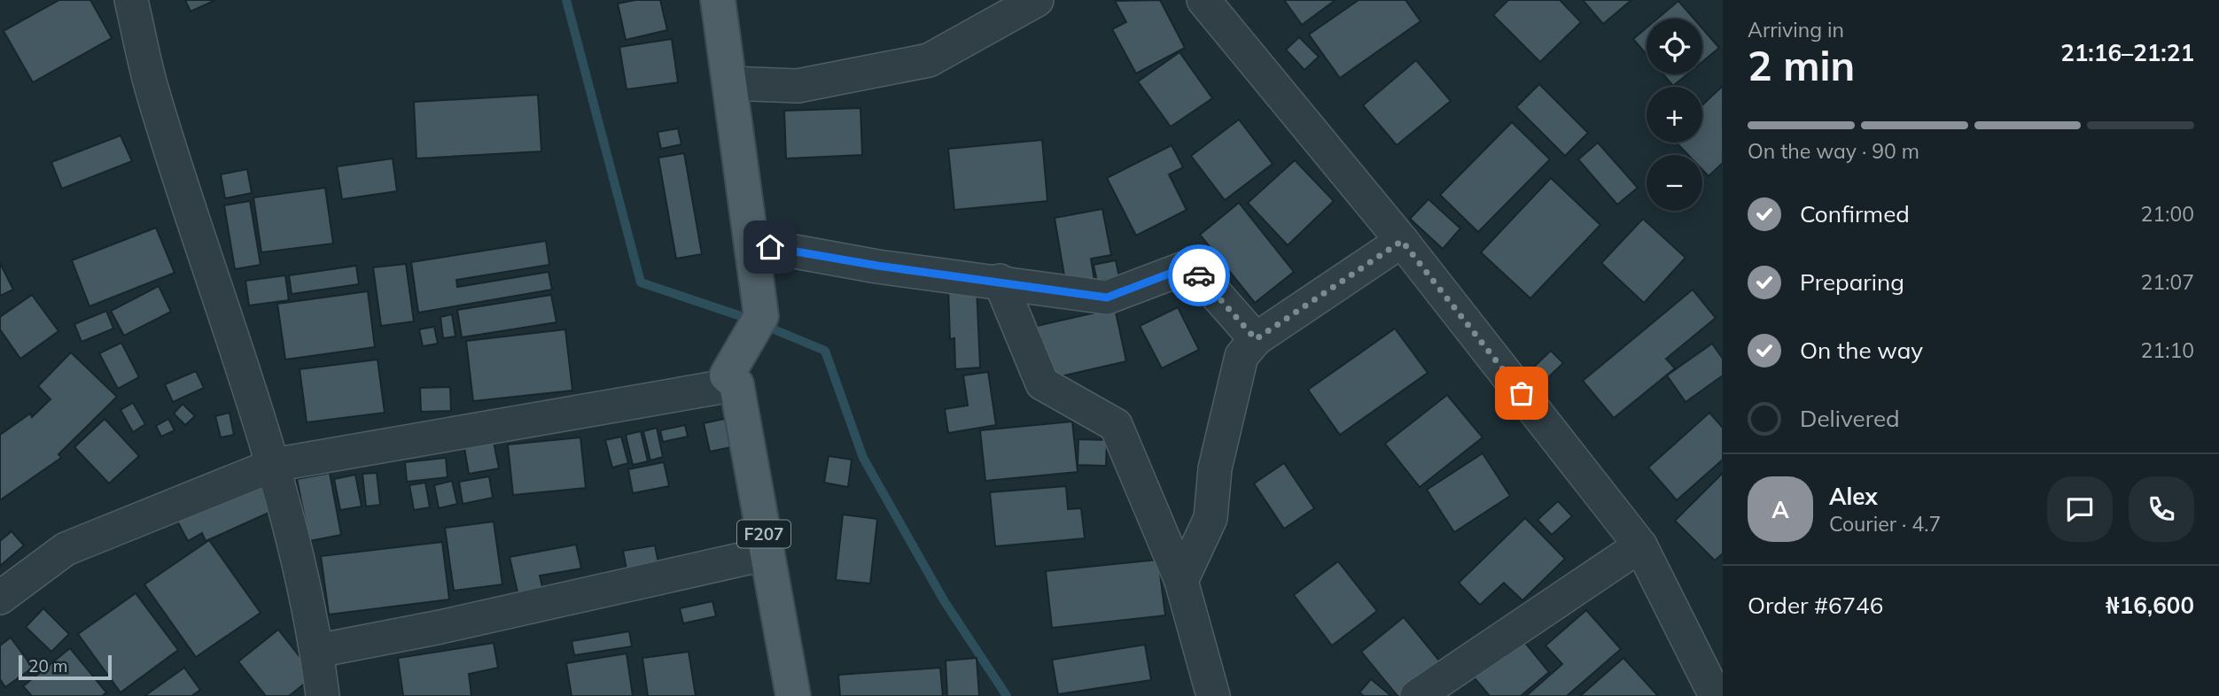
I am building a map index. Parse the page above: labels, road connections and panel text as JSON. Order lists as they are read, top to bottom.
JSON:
{
  "streets": {
    "main road": ["F207"]
  },
  "scale_bar": "20 m",
  "page": {
    "heading": ["2 min", "Arriving in", "21:16–21:21"],
    "panel": [
      "Alex",
      "Courier · 4.7",
      "Order #6746",
      "₦16,600"
    ],
    "map_buttons": ["+", "−"],
    "bar": "On the way · 90 m",
    "list": [
      ["Confirmed", "21:00"],
      ["Preparing", "21:07"],
      ["On the way", "21:10"],
      "Delivered"
    ],
    "round": "A",
    "scale": "20 m"
  }
}
